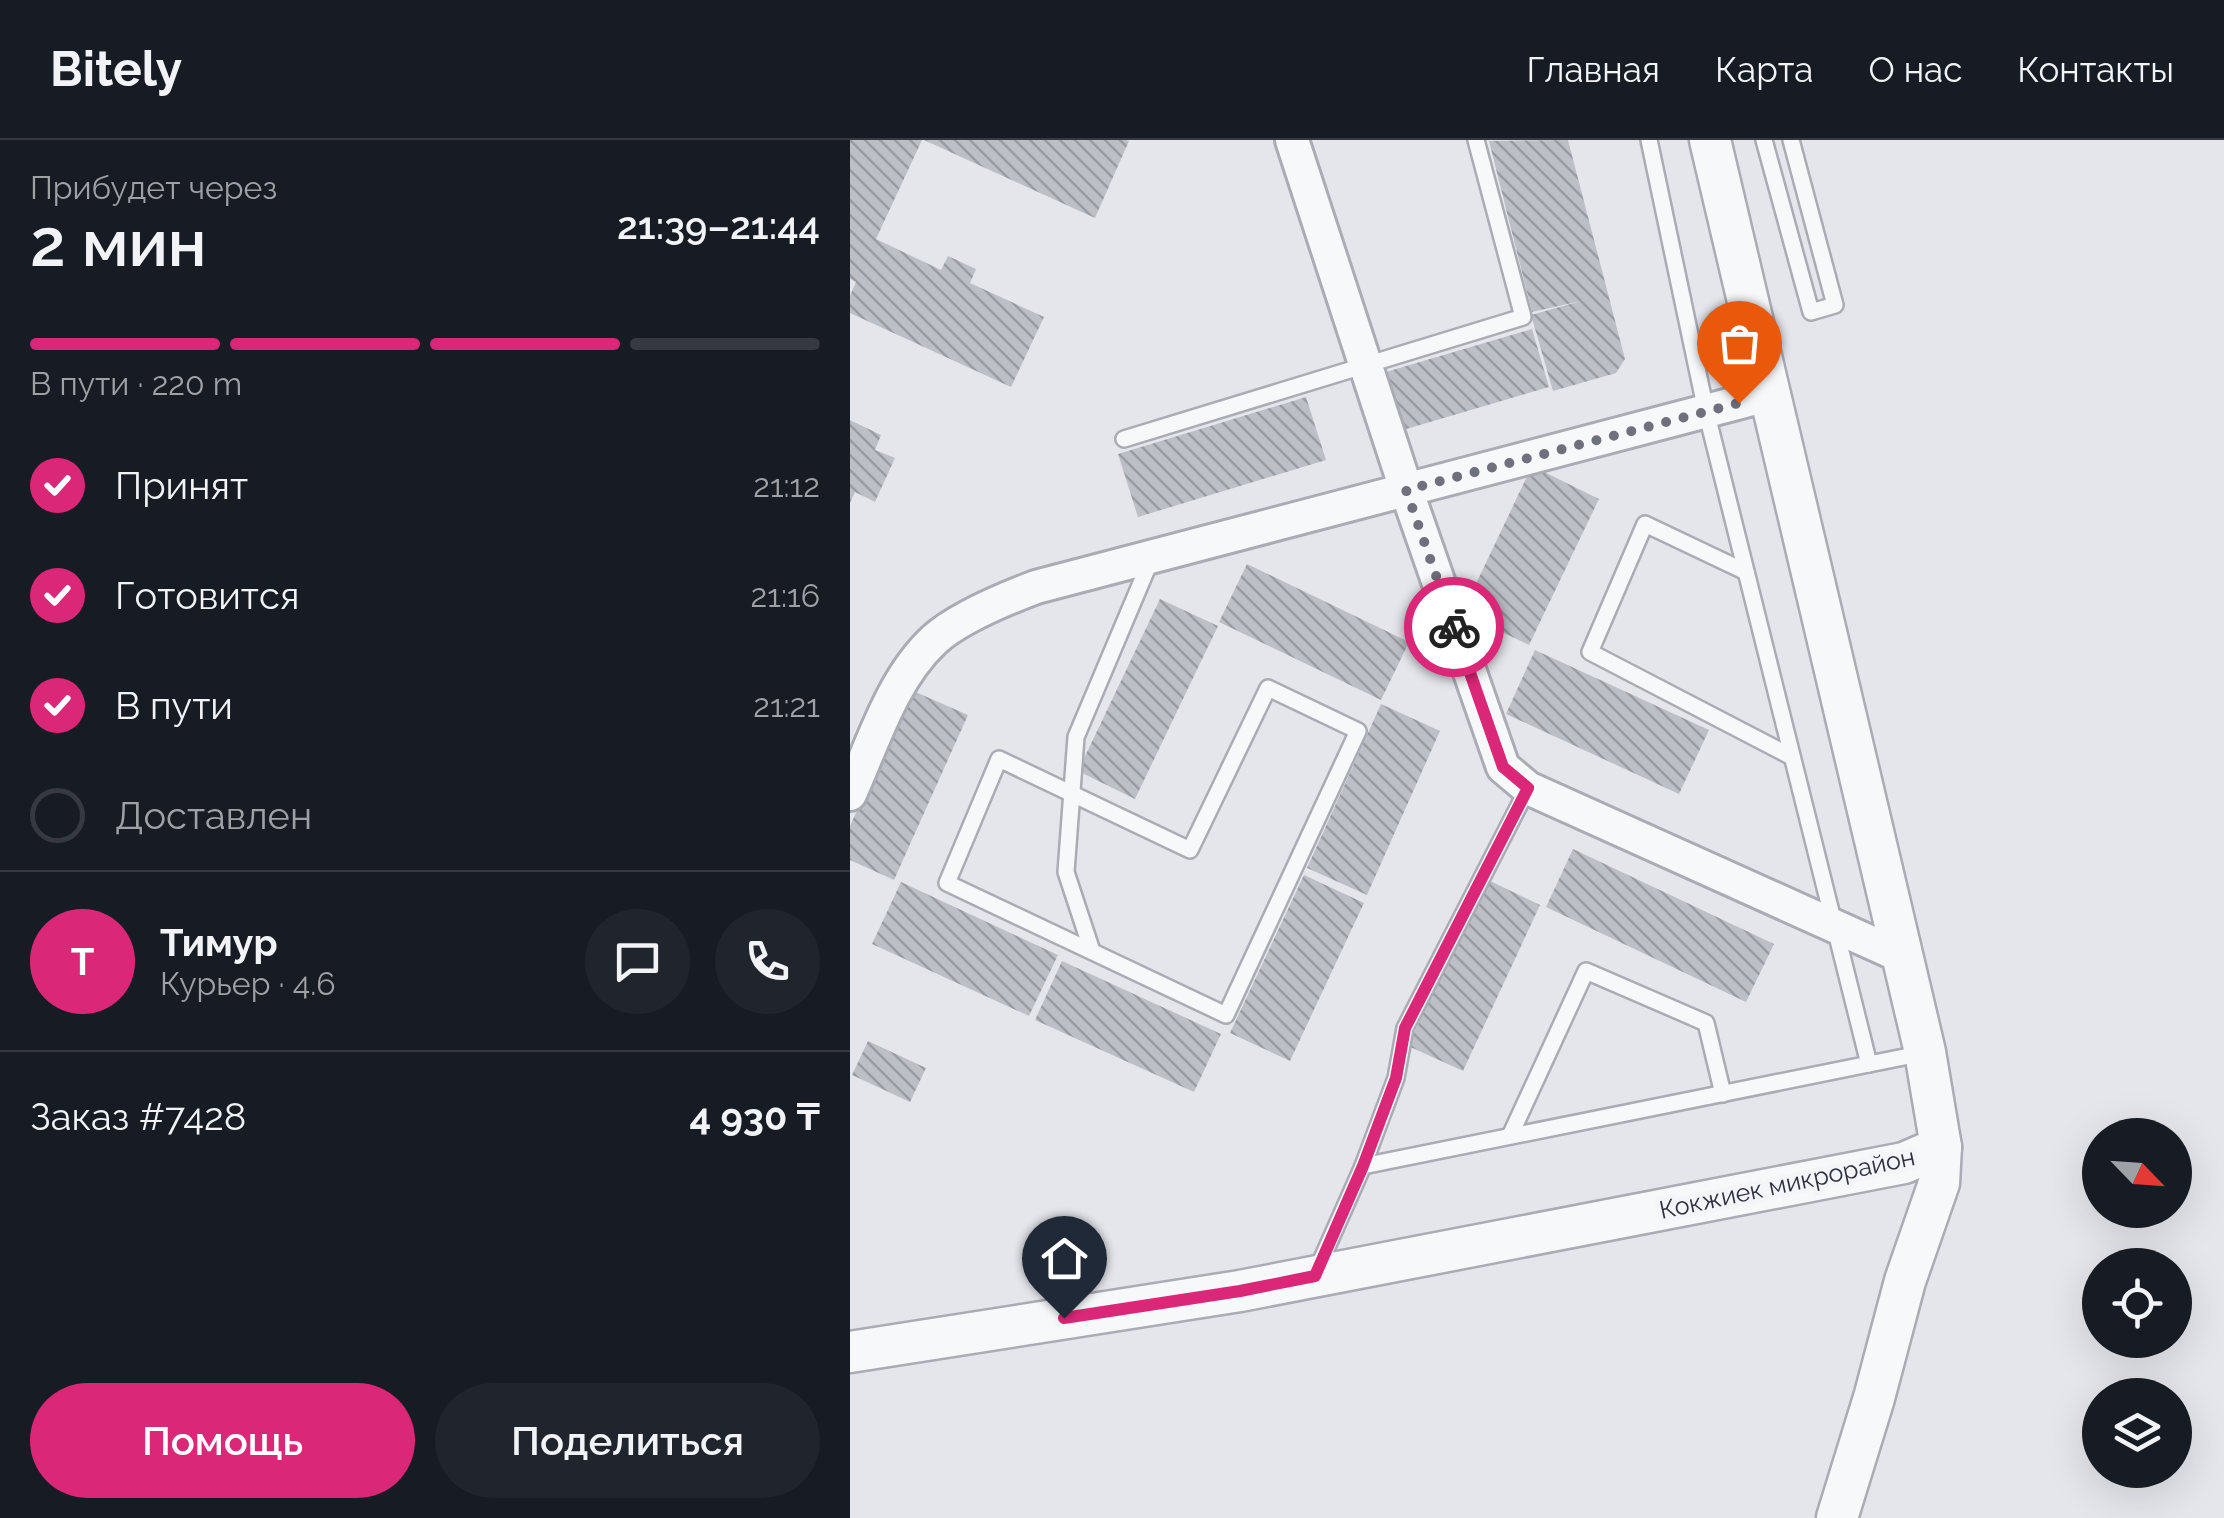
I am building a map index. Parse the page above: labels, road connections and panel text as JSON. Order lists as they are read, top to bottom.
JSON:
{
  "streets": {
    "street": ["Кокжиек микрорайон"]
  },
  "north": "bottom right",
  "page": {
    "header": "Bitely",
    "nav": [
      "Главная",
      "Карта",
      "О нас",
      "Контакты"
    ],
    "heading": ["2 мин", "Прибудет через", "21:39–21:44"],
    "panel": [
      "Тимур",
      "Курьер · 4.6",
      "Заказ #7428",
      "4 930 ₸"
    ],
    "bar": "В пути · 220 m",
    "list": [
      ["Принят", "21:12"],
      ["Готовится", "21:16"],
      ["В пути", "21:21"],
      "Доставлен"
    ],
    "round": "Т",
    "buttons": ["Помощь", "Поделиться"]
  }
}
